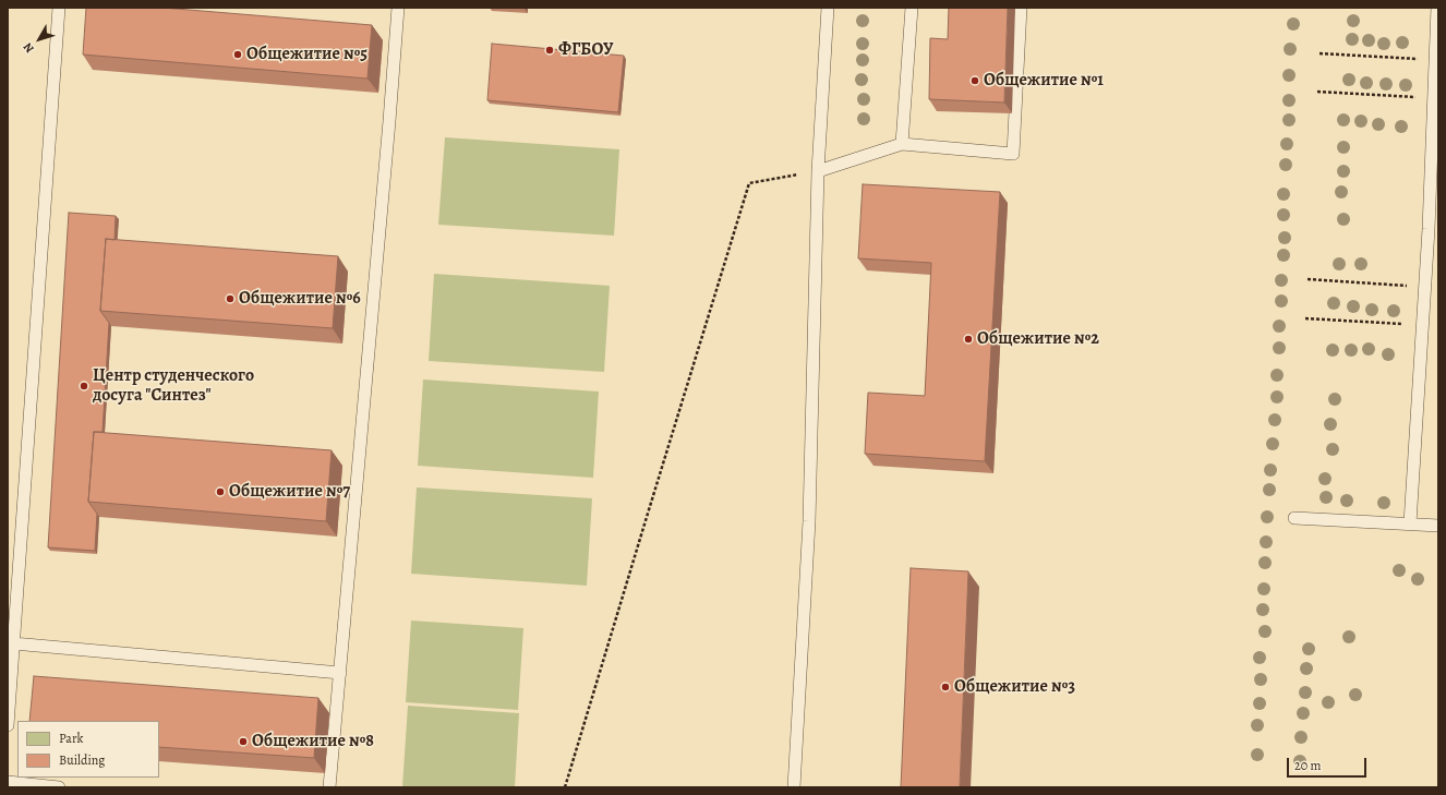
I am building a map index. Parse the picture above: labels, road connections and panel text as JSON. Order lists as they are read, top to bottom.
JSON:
{
  "places": [
    "ФГБОУ",
    "Общежитие №5",
    "Общежитие №1",
    "Общежитие №6",
    "Общежитие №2",
    "Центр студенческого досуга \"Синтез\"",
    "Общежитие №7",
    "Общежитие №3",
    "Общежитие №8"
  ],
  "legend": ["Park", "Building"],
  "scale_bar": "20 m",
  "north": "bottom left"
}
